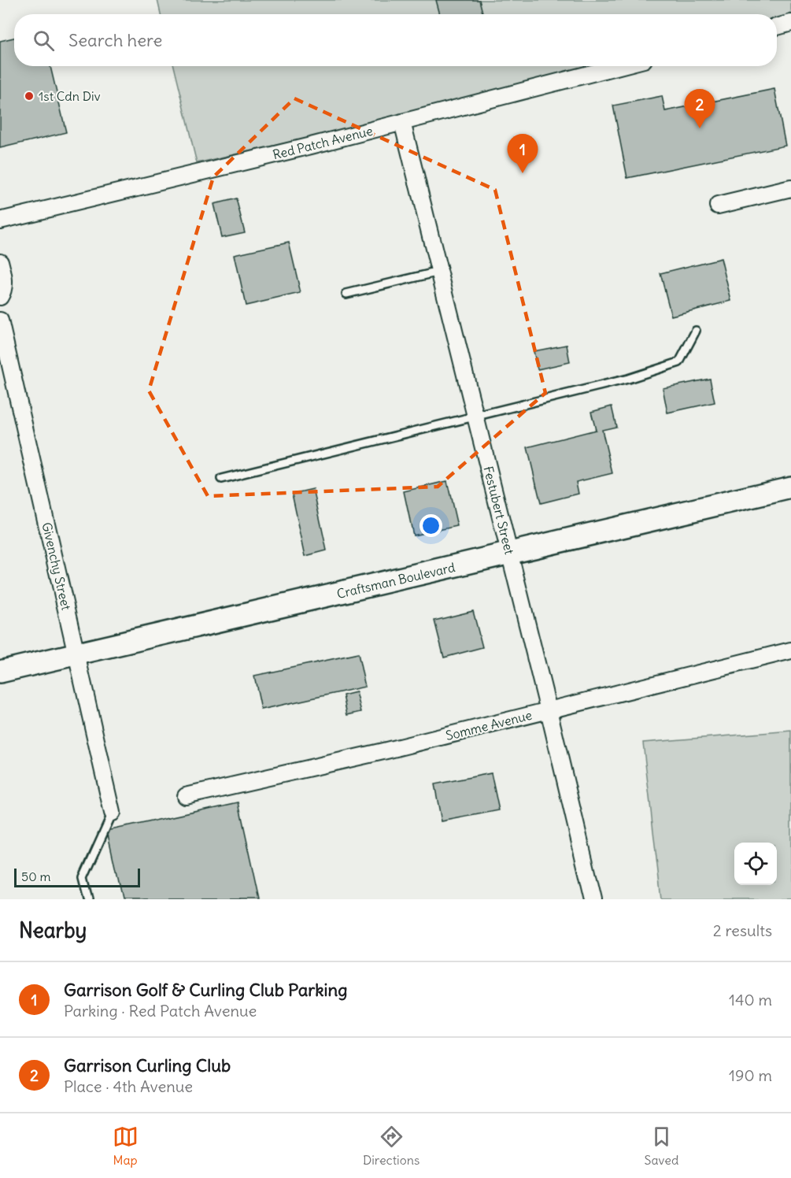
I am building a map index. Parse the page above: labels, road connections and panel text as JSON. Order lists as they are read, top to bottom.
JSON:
{
  "streets": {
    "street": [
      "Red Patch Avenue",
      "Festubert Street",
      "Givenchy Street",
      "Craftsman Boulevard",
      "Somme Avenue"
    ]
  },
  "crossings": [
    ["Red Patch Avenue", "Festubert Street"],
    ["Festubert Street", "Craftsman Boulevard"],
    ["Festubert Street", "Somme Avenue"],
    ["Givenchy Street", "Craftsman Boulevard"]
  ],
  "places": ["1st Cdn Div"],
  "scale_bar": "50 m",
  "page": {
    "search": "Search here",
    "pins": ["2", "1"],
    "scale": "50 m",
    "heading": ["Nearby", "2 results"],
    "list": [
      {
        "mark": "1",
        "name": "Garrison Golf & Curling Club Parking",
        "note": "Parking · Red Patch Avenue",
        "value": "140 m"
      },
      {
        "mark": "2",
        "name": "Garrison Curling Club",
        "note": "Place · 4th Avenue",
        "value": "190 m"
      }
    ],
    "nav": ["Map", "Directions", "Saved"]
  }
}
